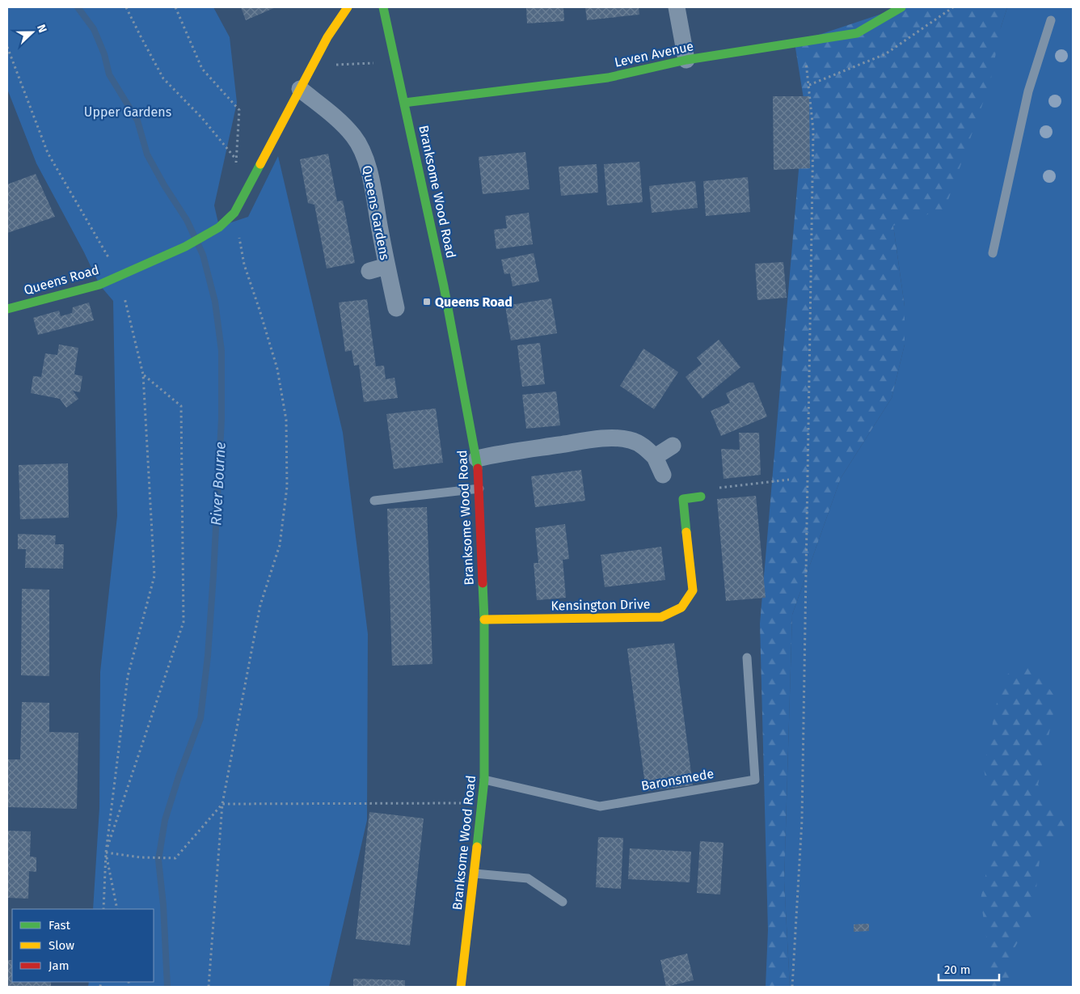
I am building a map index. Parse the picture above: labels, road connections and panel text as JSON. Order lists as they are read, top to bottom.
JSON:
{
  "streets": {
    "street": [
      "Leven Avenue",
      "Branksome Wood Road",
      "Queens Gardens",
      "Queens Road",
      "Kensington Drive"
    ],
    "lane": ["Baronsmede"]
  },
  "crossings": [
    ["Leven Avenue", "Branksome Wood Road"],
    ["Branksome Wood Road", "Kensington Drive"],
    ["Branksome Wood Road", "Baronsmede"],
    ["Queens Gardens", "Queens Road"]
  ],
  "water": ["River Bourne"],
  "parks": ["Upper Gardens"],
  "places": {
    "transit": ["Queens Road"]
  },
  "legend": ["Fast", "Slow", "Jam"],
  "scale_bar": "20 m",
  "north": "right"
}
